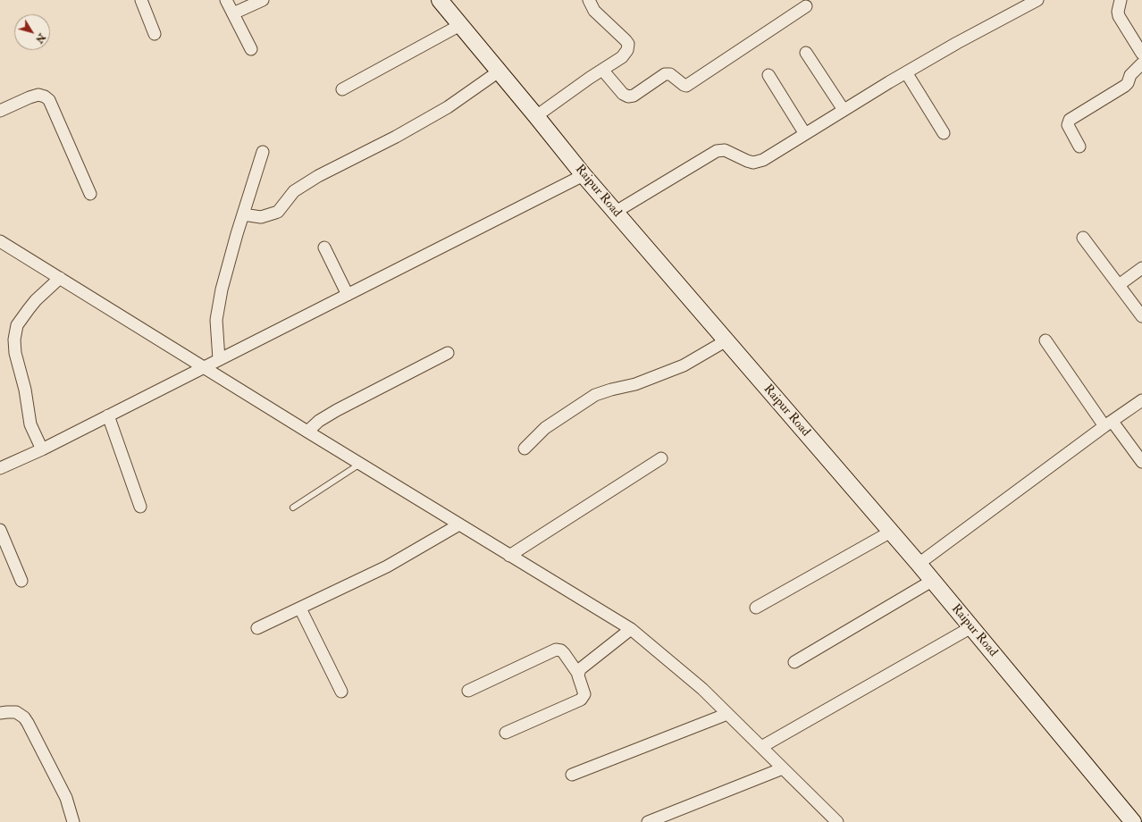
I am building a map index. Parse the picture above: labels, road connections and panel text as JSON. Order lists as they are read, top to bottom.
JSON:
{
  "streets": {
    "main road": ["Raipur Road"]
  },
  "north": "bottom right"
}
